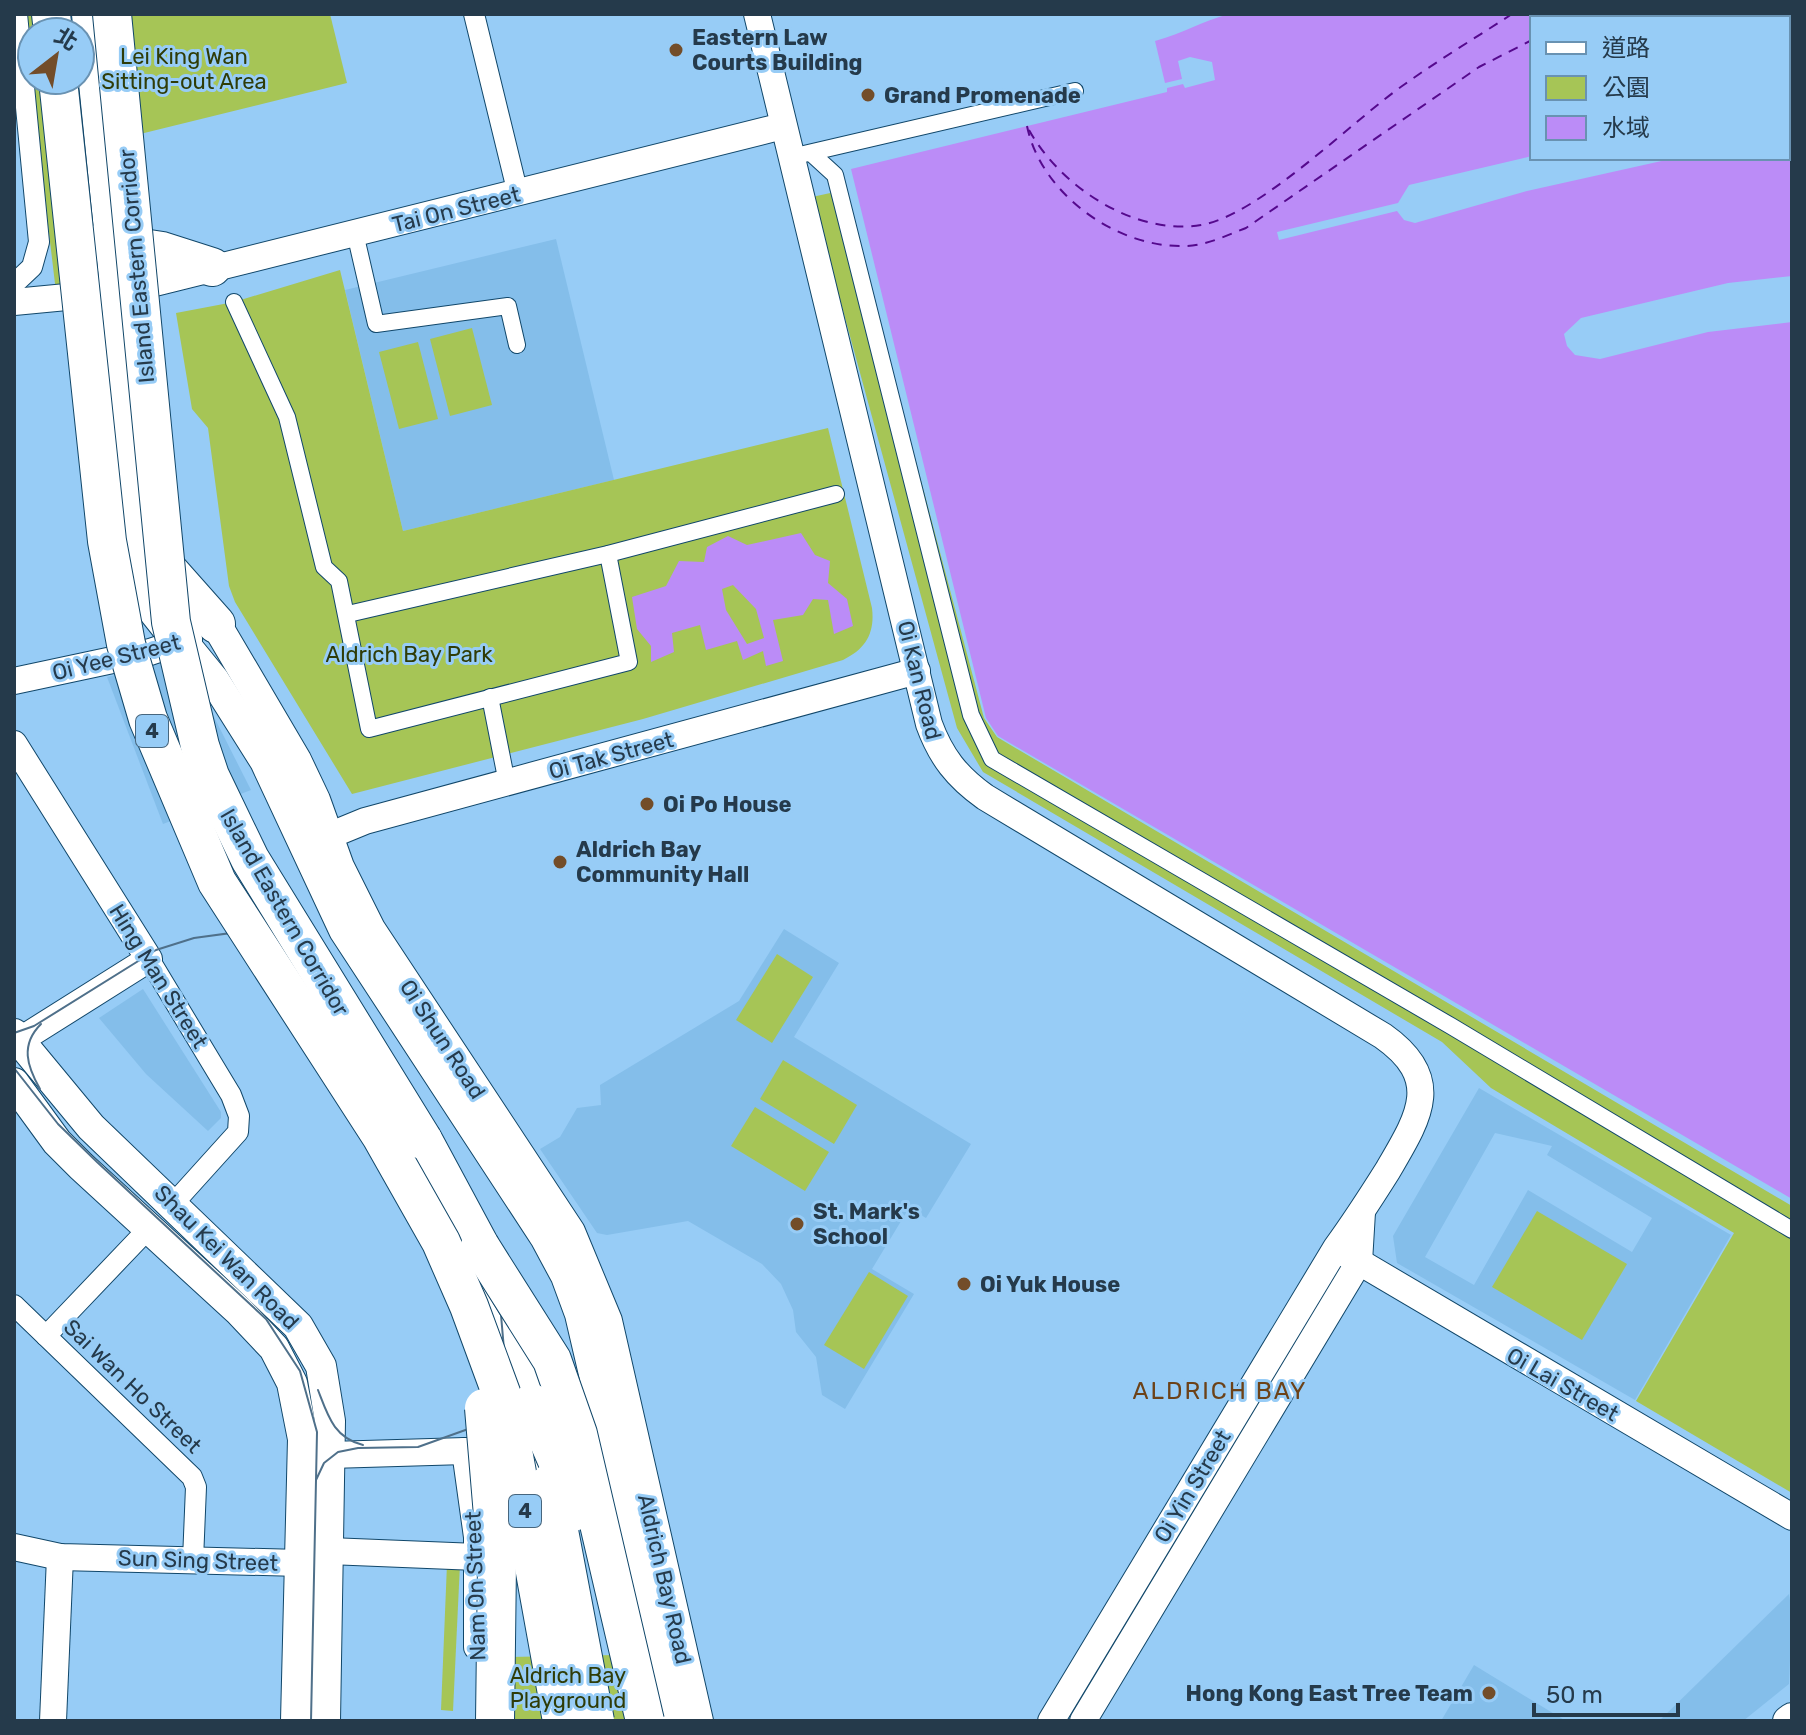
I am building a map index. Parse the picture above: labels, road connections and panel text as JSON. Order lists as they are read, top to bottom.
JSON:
{
  "streets": {
    "highway": ["Island Eastern Corridor", "4"],
    "main road": ["Oi Shun Road", "Shau Kei Wan Road", "Aldrich Bay Road"],
    "street": [
      "Tai On Street",
      "Oi Yee Street",
      "Oi Kan Road",
      "Oi Tak Street",
      "Hing Man Street",
      "Oi Lai Street",
      "Sai Wan Ho Street",
      "Oi Yin Street",
      "Sun Sing Street",
      "Nam On Street"
    ]
  },
  "crossings": [
    ["Tai On Street", "Oi Kan Road"],
    ["Oi Yee Street", "Oi Shun Road"],
    ["Oi Kan Road", "Oi Tak Street"],
    ["Oi Kan Road", "Oi Yin Street"],
    ["Oi Tak Street", "Oi Shun Road"],
    ["Hing Man Street", "Shau Kei Wan Road"],
    ["Oi Shun Road", "Aldrich Bay Road"],
    ["Shau Kei Wan Road", "Sun Sing Street"],
    ["Oi Lai Street", "Oi Yin Street"],
    ["Sai Wan Ho Street", "Sun Sing Street"],
    ["Sun Sing Street", "Nam On Street"]
  ],
  "districts": ["ALDRICH BAY"],
  "parks": ["Lei King Wan Sitting-out Area", "Aldrich Bay Park", "Aldrich Bay Playground"],
  "places": [
    "Eastern Law Courts Building",
    "Grand Promenade",
    "Oi Po House",
    "Aldrich Bay Community Hall",
    "St. Mark's School",
    "Oi Yuk House",
    "Hong Kong East Tree Team"
  ],
  "legend": ["道路", "公園", "水域"],
  "scale_bar": "50 m",
  "north": "top right"
}
